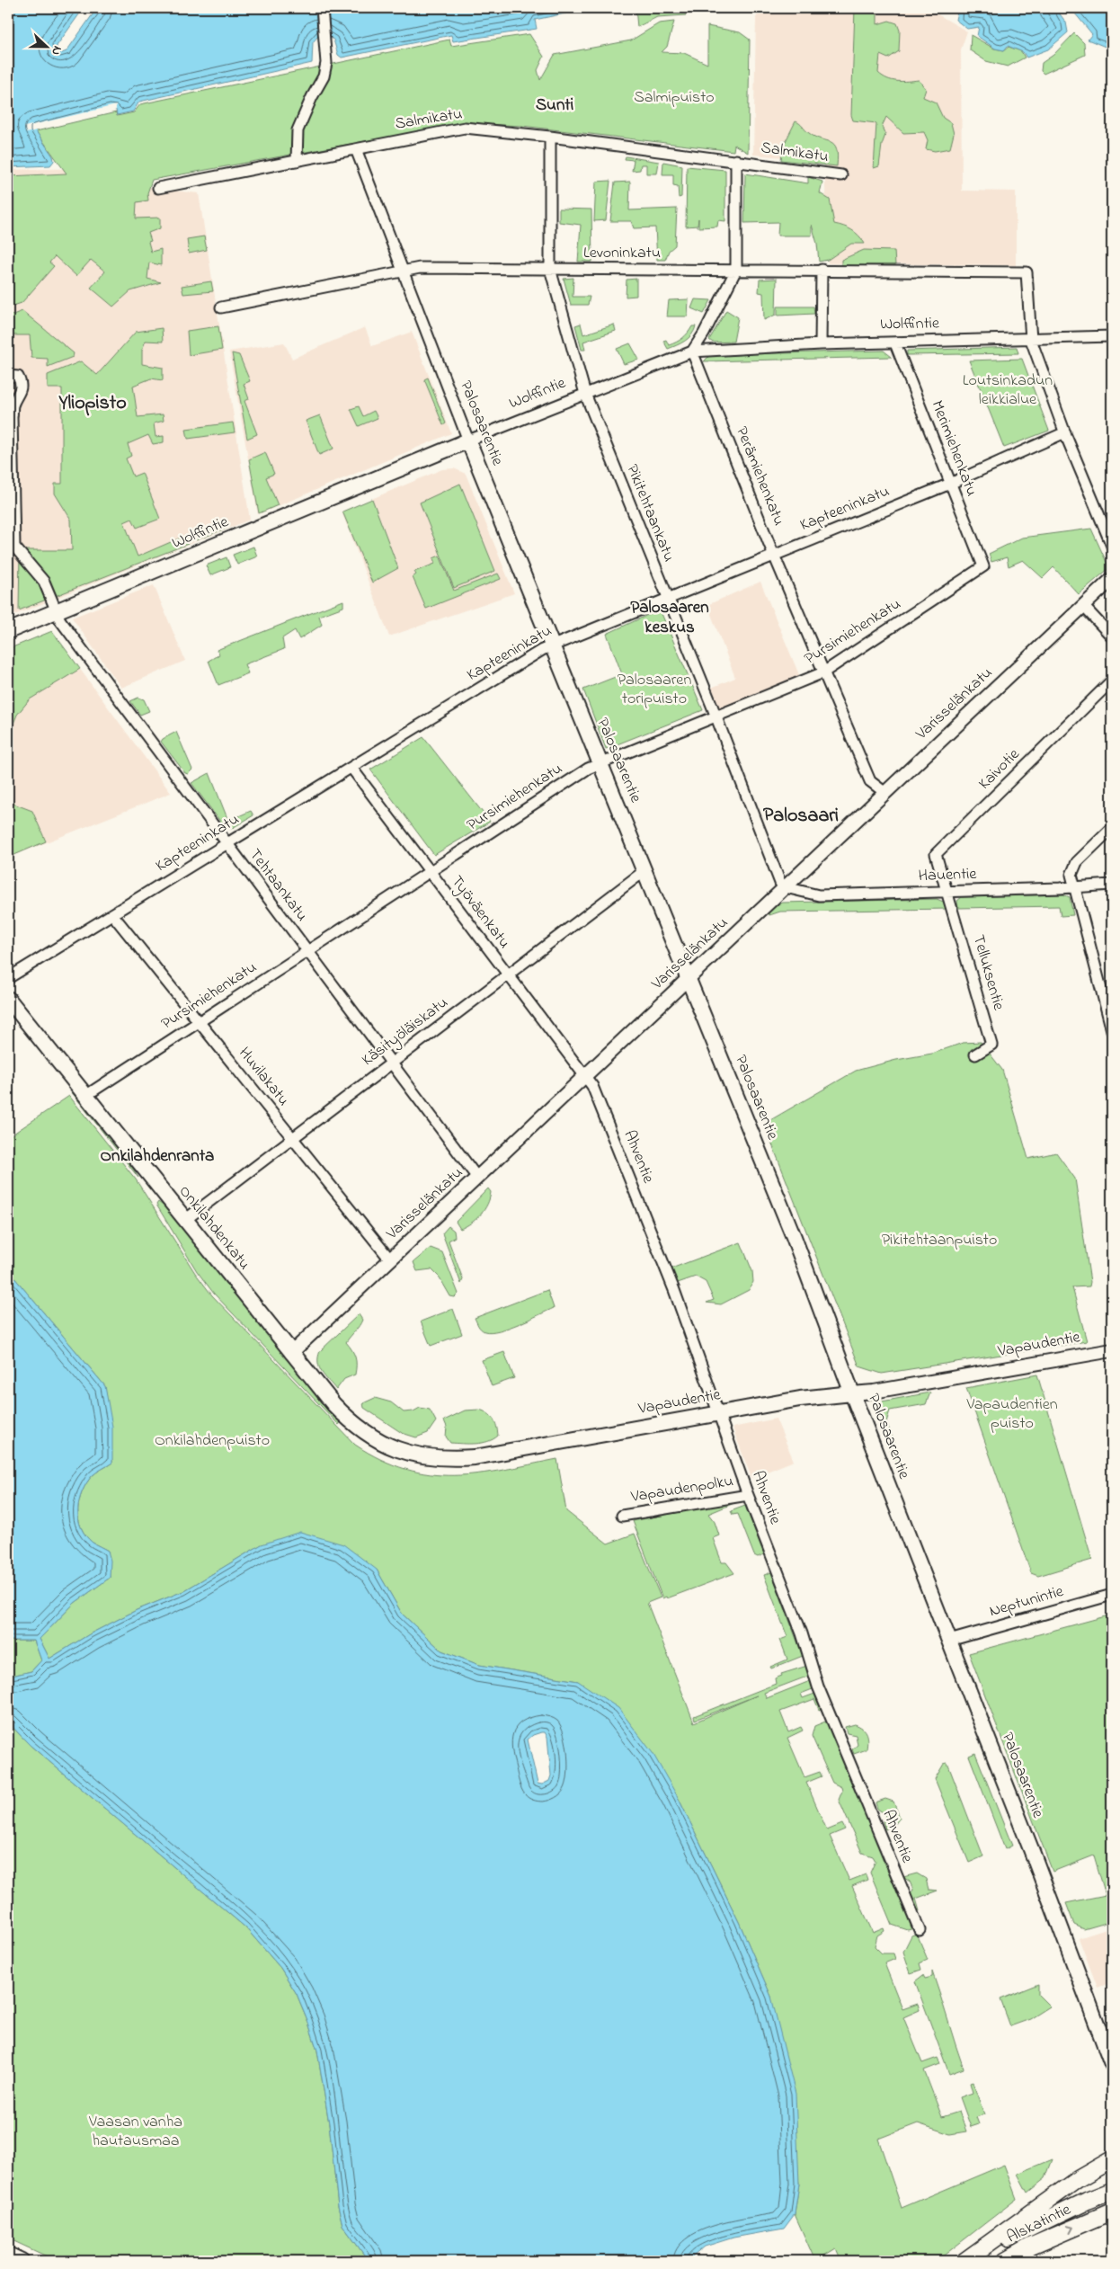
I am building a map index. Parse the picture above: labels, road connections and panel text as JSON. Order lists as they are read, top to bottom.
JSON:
{
  "streets": {
    "main road": [
      "Wolffintie",
      "Palosaarentie",
      "Onkilahdenkatu",
      "Vapaudentie",
      "Alskatintie"
    ],
    "street": [
      "Salmikatu",
      "Levoninkatu",
      "Merimiehenkatu",
      "Perämiehenkatu",
      "Kapteeninkatu",
      "Pikitehtaankatu",
      "Pursimiehenkatu",
      "Varisselänkatu",
      "Kaivotie",
      "Hauentie",
      "Tehtaankatu",
      "Työväenkatu",
      "Telluksentie",
      "Käsityöläiskatu",
      "Huvilakatu",
      "Ahventie",
      "Vapaudenpolku",
      "Neptunintie"
    ]
  },
  "crossings": [
    ["Salmikatu", "Palosaarentie"],
    ["Salmikatu", "Pikitehtaankatu"],
    ["Levoninkatu", "Wolffintie"],
    ["Levoninkatu", "Palosaarentie"],
    ["Levoninkatu", "Pikitehtaankatu"],
    ["Wolffintie", "Palosaarentie"],
    ["Wolffintie", "Merimiehenkatu"],
    ["Wolffintie", "Perämiehenkatu"],
    ["Wolffintie", "Pikitehtaankatu"],
    ["Wolffintie", "Tehtaankatu"],
    ["Palosaarentie", "Kapteeninkatu"],
    ["Palosaarentie", "Pursimiehenkatu"],
    ["Palosaarentie", "Varisselänkatu"],
    ["Palosaarentie", "Käsityöläiskatu"],
    ["Palosaarentie", "Vapaudentie"],
    ["Palosaarentie", "Neptunintie"],
    ["Merimiehenkatu", "Kapteeninkatu"],
    ["Merimiehenkatu", "Pursimiehenkatu"],
    ["Perämiehenkatu", "Kapteeninkatu"],
    ["Perämiehenkatu", "Pursimiehenkatu"],
    ["Perämiehenkatu", "Varisselänkatu"],
    ["Kapteeninkatu", "Pikitehtaankatu"],
    ["Kapteeninkatu", "Tehtaankatu"],
    ["Kapteeninkatu", "Työväenkatu"],
    ["Kapteeninkatu", "Huvilakatu"],
    ["Pikitehtaankatu", "Pursimiehenkatu"],
    ["Pikitehtaankatu", "Varisselänkatu"],
    ["Pikitehtaankatu", "Hauentie"],
    ["Pursimiehenkatu", "Tehtaankatu"],
    ["Pursimiehenkatu", "Työväenkatu"],
    ["Pursimiehenkatu", "Huvilakatu"],
    ["Pursimiehenkatu", "Onkilahdenkatu"],
    ["Varisselänkatu", "Hauentie"],
    ["Varisselänkatu", "Tehtaankatu"],
    ["Varisselänkatu", "Työväenkatu"],
    ["Varisselänkatu", "Huvilakatu"],
    ["Varisselänkatu", "Ahventie"],
    ["Varisselänkatu", "Onkilahdenkatu"],
    ["Varisselänkatu", "Vapaudentie"],
    ["Kaivotie", "Hauentie"],
    ["Kaivotie", "Telluksentie"],
    ["Hauentie", "Telluksentie"],
    ["Tehtaankatu", "Käsityöläiskatu"],
    ["Työväenkatu", "Käsityöläiskatu"],
    ["Työväenkatu", "Ahventie"],
    ["Käsityöläiskatu", "Huvilakatu"],
    ["Käsityöläiskatu", "Onkilahdenkatu"],
    ["Ahventie", "Vapaudentie"],
    ["Ahventie", "Vapaudenpolku"],
    ["Onkilahdenkatu", "Vapaudentie"]
  ],
  "districts": [
    "Sunti",
    "Yliopisto",
    "Palosaaren keskus",
    "Palosaari",
    "Onkilahdenranta"
  ],
  "parks": [
    "Salmipuisto",
    "Loutsinkadun leikkialue",
    "Palosaaren toripuisto",
    "Pikitehtaanpuisto",
    "Vapaudentien puisto",
    "Onkilahdenpuisto",
    "Vaasan vanha hautausmaa"
  ],
  "north": "right"
}
